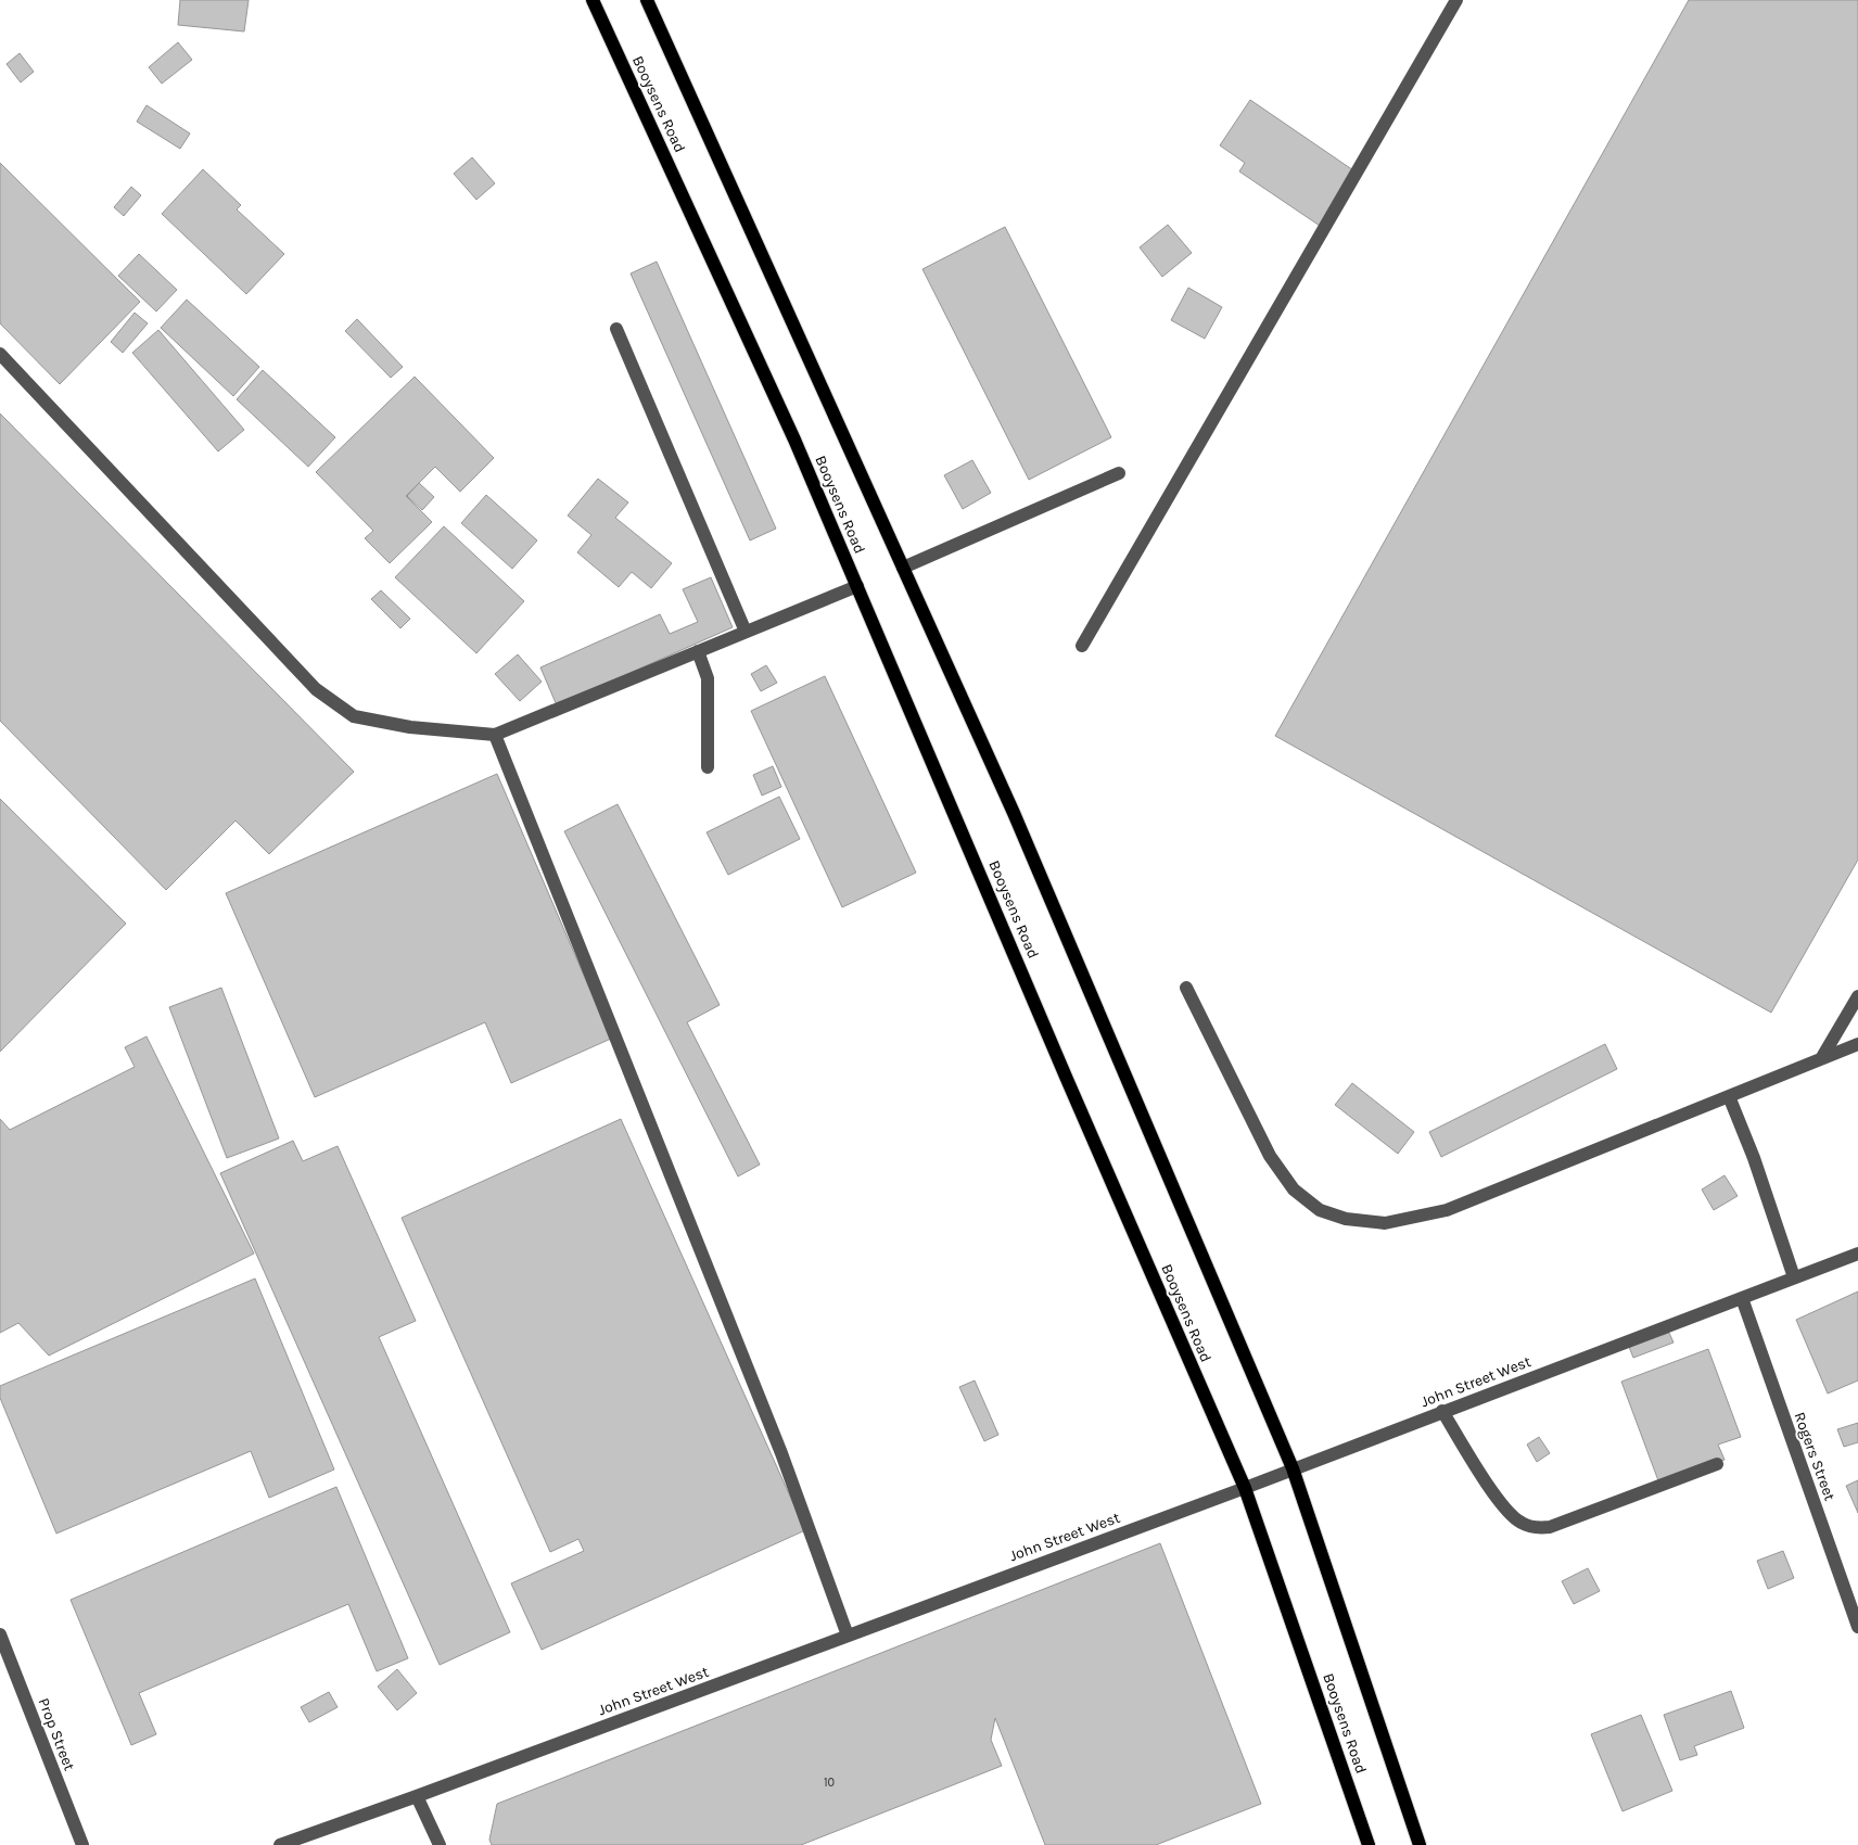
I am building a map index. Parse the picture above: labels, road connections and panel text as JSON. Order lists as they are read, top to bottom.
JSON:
{
  "streets": {
    "main road": ["Booysens Road"],
    "street": ["John Street West", "Rogers Street", "Prop Street"]
  },
  "crossings": [
    ["Booysens Road", "John Street West"],
    ["John Street West", "Rogers Street"]
  ],
  "house_numbers": ["10"]
}
